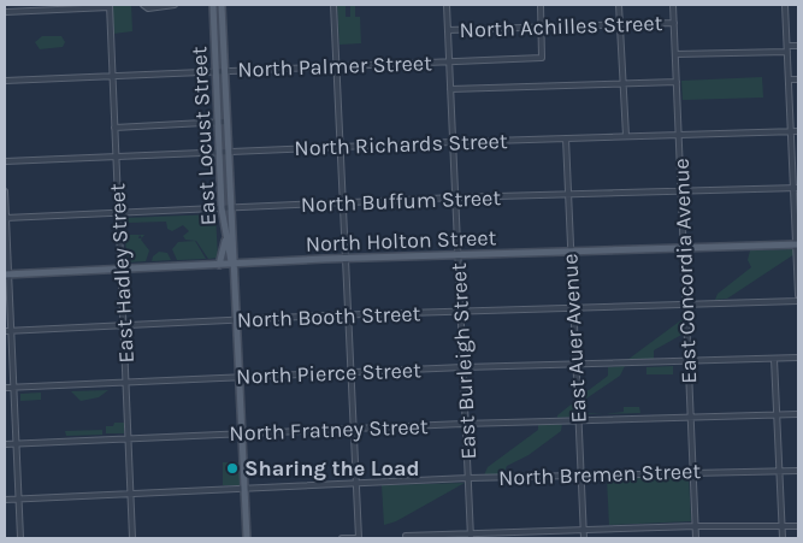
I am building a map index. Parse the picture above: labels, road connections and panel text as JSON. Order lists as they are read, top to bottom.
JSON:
{
  "streets": {
    "main road": ["East Locust Street", "North Holton Street"],
    "street": [
      "North Achilles Street",
      "North Palmer Street",
      "North Richards Street",
      "North Buffum Street",
      "East Concordia Avenue",
      "East Hadley Street",
      "North Booth Street",
      "East Auer Avenue",
      "East Burleigh Street",
      "North Pierce Street",
      "North Fratney Street",
      "North Bremen Street"
    ]
  },
  "crossings": [
    ["North Achilles Street", "North Palmer Street"],
    ["North Achilles Street", "East Concordia Avenue"],
    ["North Achilles Street", "East Burleigh Street"],
    ["North Palmer Street", "East Locust Street"],
    ["North Palmer Street", "East Concordia Avenue"],
    ["North Palmer Street", "East Hadley Street"],
    ["North Palmer Street", "East Burleigh Street"],
    ["East Locust Street", "North Richards Street"],
    ["East Locust Street", "North Buffum Street"],
    ["East Locust Street", "North Holton Street"],
    ["East Locust Street", "North Booth Street"],
    ["East Locust Street", "North Pierce Street"],
    ["East Locust Street", "North Fratney Street"],
    ["East Locust Street", "North Bremen Street"],
    ["North Richards Street", "East Concordia Avenue"],
    ["North Richards Street", "East Hadley Street"],
    ["North Richards Street", "East Auer Avenue"],
    ["North Richards Street", "East Burleigh Street"],
    ["North Buffum Street", "East Concordia Avenue"],
    ["North Buffum Street", "East Hadley Street"],
    ["North Buffum Street", "East Auer Avenue"],
    ["North Buffum Street", "East Burleigh Street"],
    ["North Holton Street", "East Concordia Avenue"],
    ["North Holton Street", "East Hadley Street"],
    ["North Holton Street", "East Auer Avenue"],
    ["North Holton Street", "East Burleigh Street"],
    ["East Concordia Avenue", "North Booth Street"],
    ["East Concordia Avenue", "North Pierce Street"],
    ["East Concordia Avenue", "North Fratney Street"],
    ["East Concordia Avenue", "North Bremen Street"],
    ["East Hadley Street", "North Booth Street"],
    ["East Hadley Street", "North Pierce Street"],
    ["East Hadley Street", "North Fratney Street"],
    ["East Hadley Street", "North Bremen Street"],
    ["North Booth Street", "East Auer Avenue"],
    ["North Booth Street", "East Burleigh Street"],
    ["East Auer Avenue", "North Pierce Street"],
    ["East Auer Avenue", "North Fratney Street"],
    ["East Auer Avenue", "North Bremen Street"],
    ["East Burleigh Street", "North Pierce Street"],
    ["East Burleigh Street", "North Fratney Street"],
    ["East Burleigh Street", "North Bremen Street"]
  ],
  "places": ["Sharing the Load"]
}
